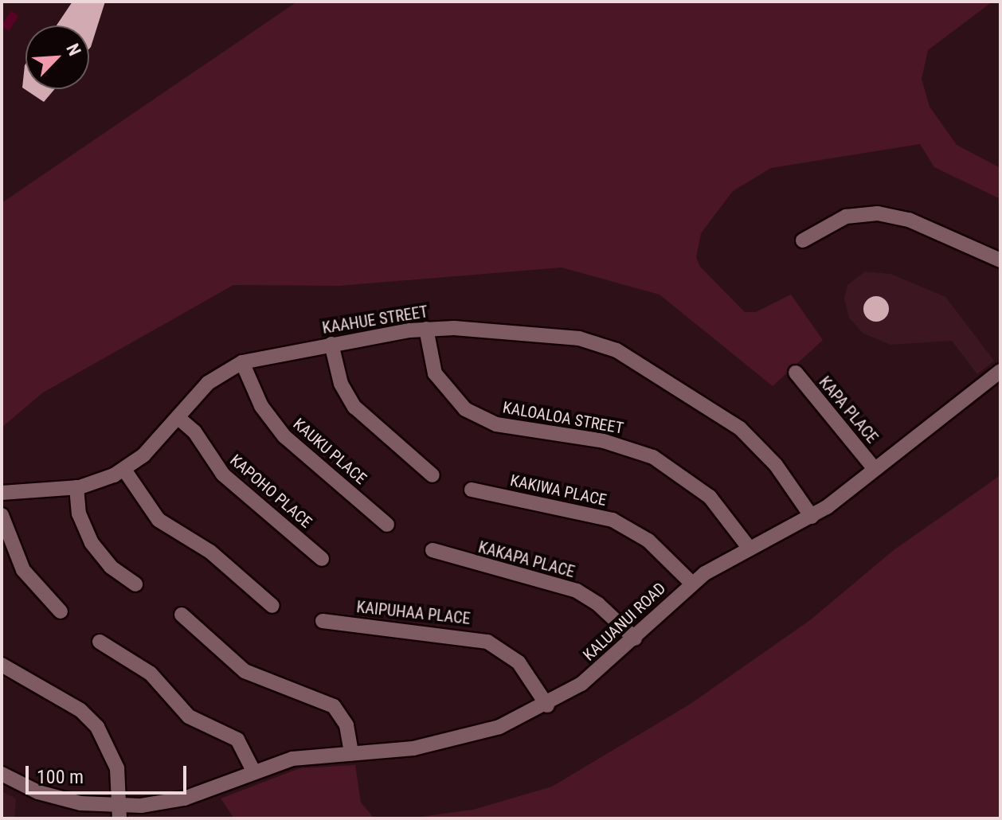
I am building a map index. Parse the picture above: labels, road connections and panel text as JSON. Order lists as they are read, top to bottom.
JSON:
{
  "streets": {
    "street": [
      "KAAHUE STREET",
      "KAPA PLACE",
      "KALOALOA STREET",
      "KAUKU PLACE",
      "KAKIWA PLACE",
      "KAPOHO PLACE",
      "KAKAPA PLACE",
      "KAIPUHAA PLACE",
      "KALUANUI ROAD"
    ]
  },
  "crossings": [
    ["KAAHUE STREET", "KALOALOA STREET"],
    ["KAAHUE STREET", "KAUKU PLACE"],
    ["KAAHUE STREET", "KAPOHO PLACE"],
    ["KAAHUE STREET", "KALUANUI ROAD"],
    ["KAPA PLACE", "KALUANUI ROAD"],
    ["KALOALOA STREET", "KALUANUI ROAD"],
    ["KAKIWA PLACE", "KALUANUI ROAD"],
    ["KAKAPA PLACE", "KALUANUI ROAD"],
    ["KAIPUHAA PLACE", "KALUANUI ROAD"]
  ],
  "scale_bar": "100 m",
  "north": "top right"
}
